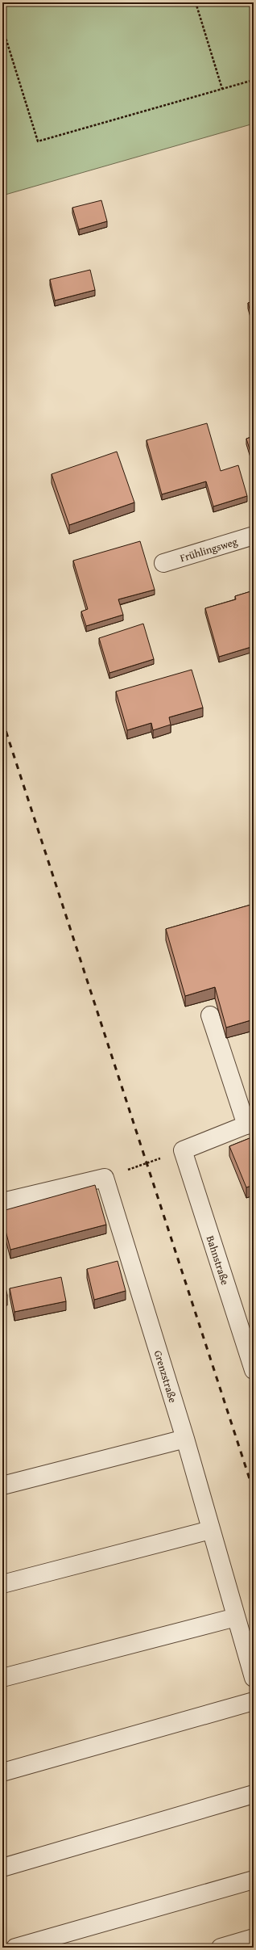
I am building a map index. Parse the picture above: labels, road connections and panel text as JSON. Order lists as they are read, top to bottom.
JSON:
{
  "streets": {
    "street": ["Frühlingsweg", "Bahnstraße", "Grenzstraße"]
  }
}
